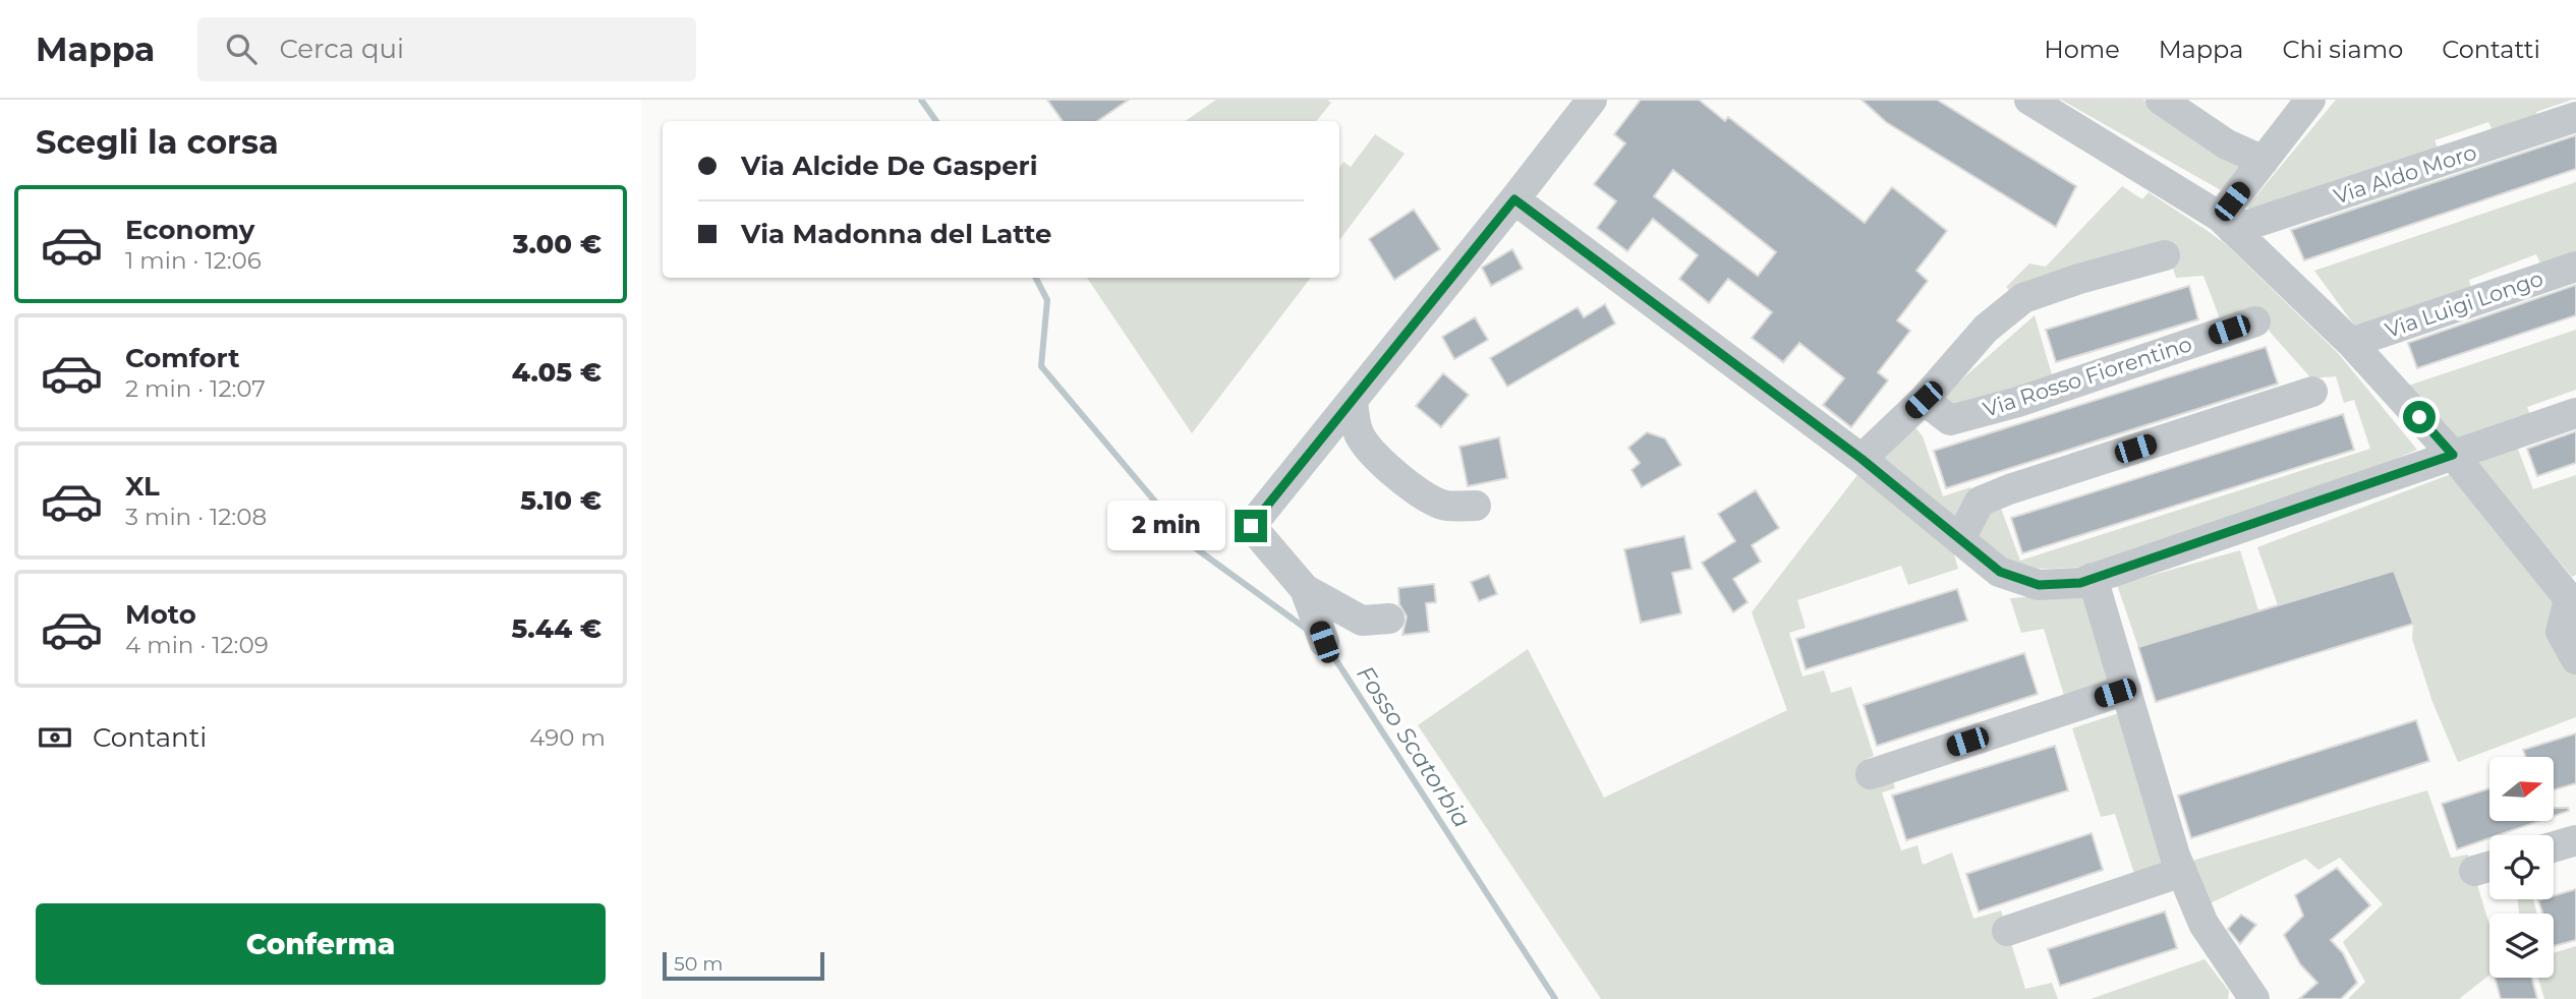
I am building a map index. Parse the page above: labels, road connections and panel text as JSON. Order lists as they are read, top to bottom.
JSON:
{
  "streets": {
    "street": ["Via Aldo Moro", "Via Luigi Longo", "Via Rosso Fiorentino"]
  },
  "water": ["Fosso Scatorbia"],
  "scale_bar": "50 m",
  "north": "right",
  "page": {
    "header": "Mappa",
    "search": "Cerca qui",
    "nav": [
      "Home",
      "Mappa",
      "Chi siamo",
      "Contatti"
    ],
    "heading": "Scegli la corsa",
    "banner": ["Via Alcide De Gasperi", "Via Madonna del Latte"],
    "list": [
      {
        "name": "Economy",
        "note": "1 min · 12:06",
        "value": "3.00 €"
      },
      {
        "name": "Comfort",
        "note": "2 min · 12:07",
        "value": "4.05 €"
      },
      {
        "name": "XL",
        "note": "3 min · 12:08",
        "value": "5.10 €"
      },
      {
        "name": "Moto",
        "note": "4 min · 12:09",
        "value": "5.44 €"
      }
    ],
    "bubble": "2 min",
    "pay": ["Contanti", "490 m"],
    "buttons": "Conferma",
    "scale": "50 m"
  }
}
